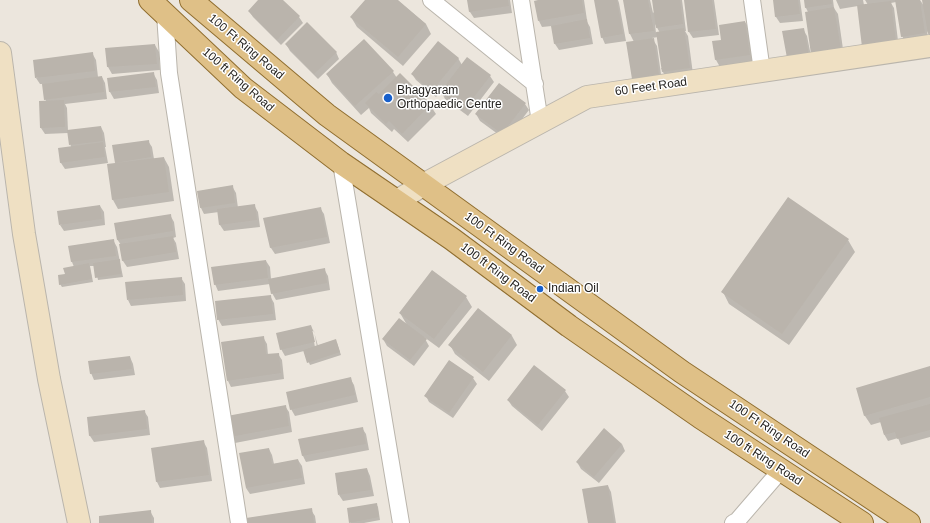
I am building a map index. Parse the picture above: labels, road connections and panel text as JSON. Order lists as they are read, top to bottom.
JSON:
{
  "streets": {
    "main road": ["100 Ft Ring Road", "100 ft Ring Road"],
    "street": ["60 Feet Road"]
  },
  "crossings": [
    ["100 Ft Ring Road", "60 Feet Road"],
    ["100 ft Ring Road", "60 Feet Road"]
  ],
  "places": ["Bhagyaram Orthopaedic Centre", "Indian Oil"]
}
